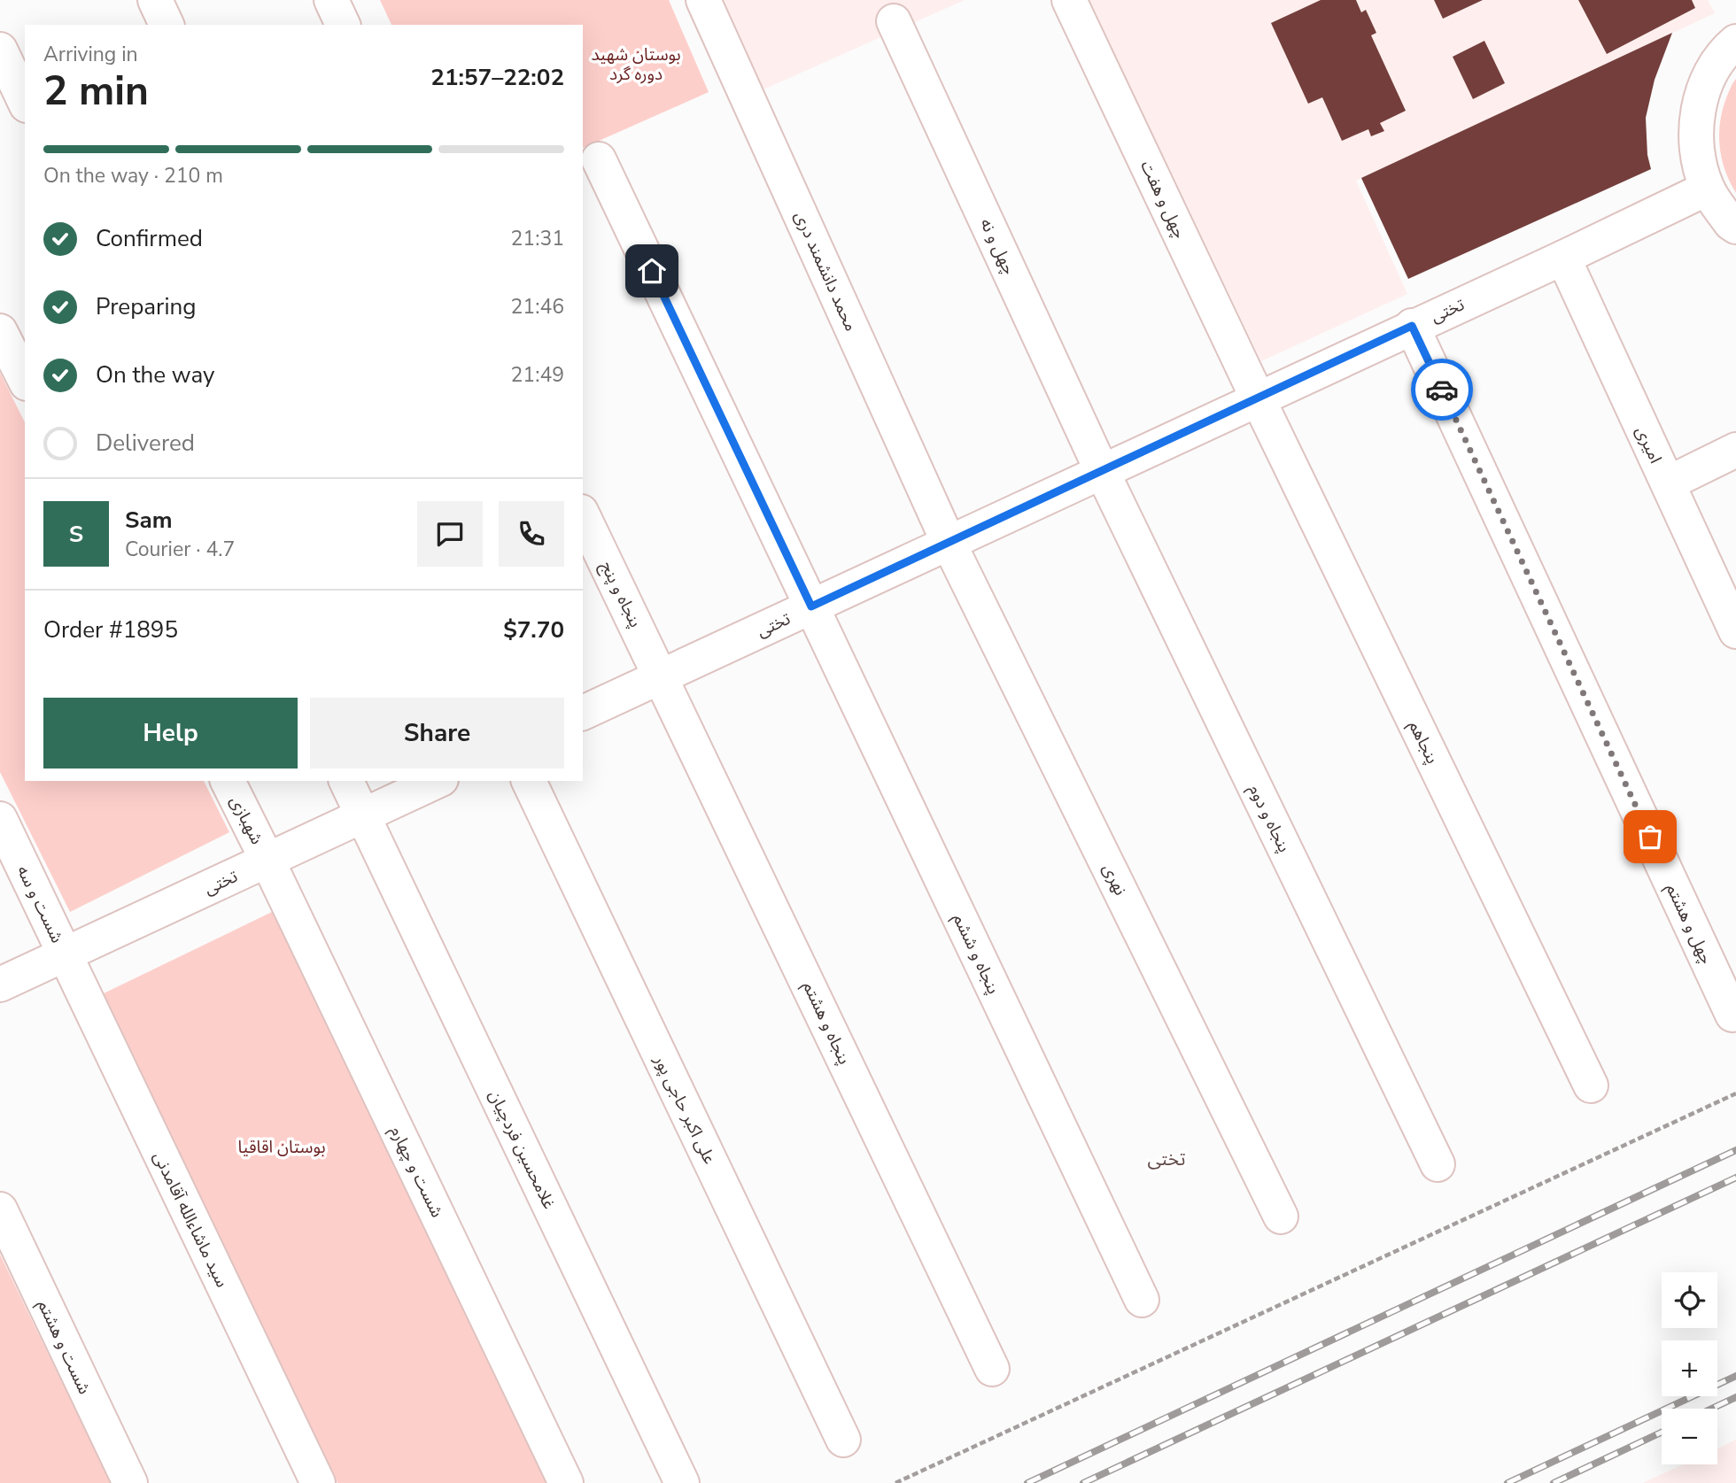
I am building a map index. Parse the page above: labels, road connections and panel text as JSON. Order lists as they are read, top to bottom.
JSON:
{
  "streets": {
    "street": [
      "چهل و هفت",
      "چهل و نه",
      "محمد دانشمند دری",
      "تختی",
      "امیری",
      "پنجاه و پنج",
      "پنجاهم",
      "پنجاه و دوم",
      "شهبازی",
      "نهری",
      "شست و سه",
      "چهل و هشتم",
      "پنجاه و ششم",
      "پنجاه و هشتم",
      "علی اکبر حاجی پور",
      "غلامحسین فردچیان",
      "شست و چهارم",
      "سید ماشاءالله آقامدنی",
      "شست و هشتم"
    ]
  },
  "crossings": [
    ["چهل و هفت", "تختی"],
    ["چهل و هفت", "پنجاهم"],
    ["چهل و نه", "تختی"],
    ["چهل و نه", "پنجاه و دوم"],
    ["محمد دانشمند دری", "تختی"],
    ["محمد دانشمند دری", "نهری"],
    ["تختی", "امیری"],
    ["تختی", "پنجاه و پنج"],
    ["تختی", "پنجاهم"],
    ["تختی", "پنجاه و دوم"],
    ["تختی", "شهبازی"],
    ["تختی", "نهری"],
    ["تختی", "شست و سه"],
    ["تختی", "چهل و هشتم"],
    ["تختی", "پنجاه و ششم"],
    ["تختی", "پنجاه و هشتم"],
    ["تختی", "غلامحسین فردچیان"],
    ["تختی", "شست و چهارم"],
    ["تختی", "سید ماشاءالله آقامدنی"],
    ["پنجاه و پنج", "پنجاه و هشتم"],
    ["شهبازی", "شست و چهارم"],
    ["شست و سه", "سید ماشاءالله آقامدنی"]
  ],
  "districts": ["تختی"],
  "parks": ["بوستان شهید دوره گرد", "بوستان اقاقیا"],
  "page": {
    "heading": ["2 min", "Arriving in", "21:57–22:02"],
    "panel": [
      "Sam",
      "Courier · 4.7",
      "Order #1895",
      "$7.70"
    ],
    "bar": "On the way · 210 m",
    "list": [
      ["Confirmed", "21:31"],
      ["Preparing", "21:46"],
      ["On the way", "21:49"],
      "Delivered"
    ],
    "round": "S",
    "buttons": ["Help", "Share"],
    "map_buttons": ["+", "−"]
  }
}
